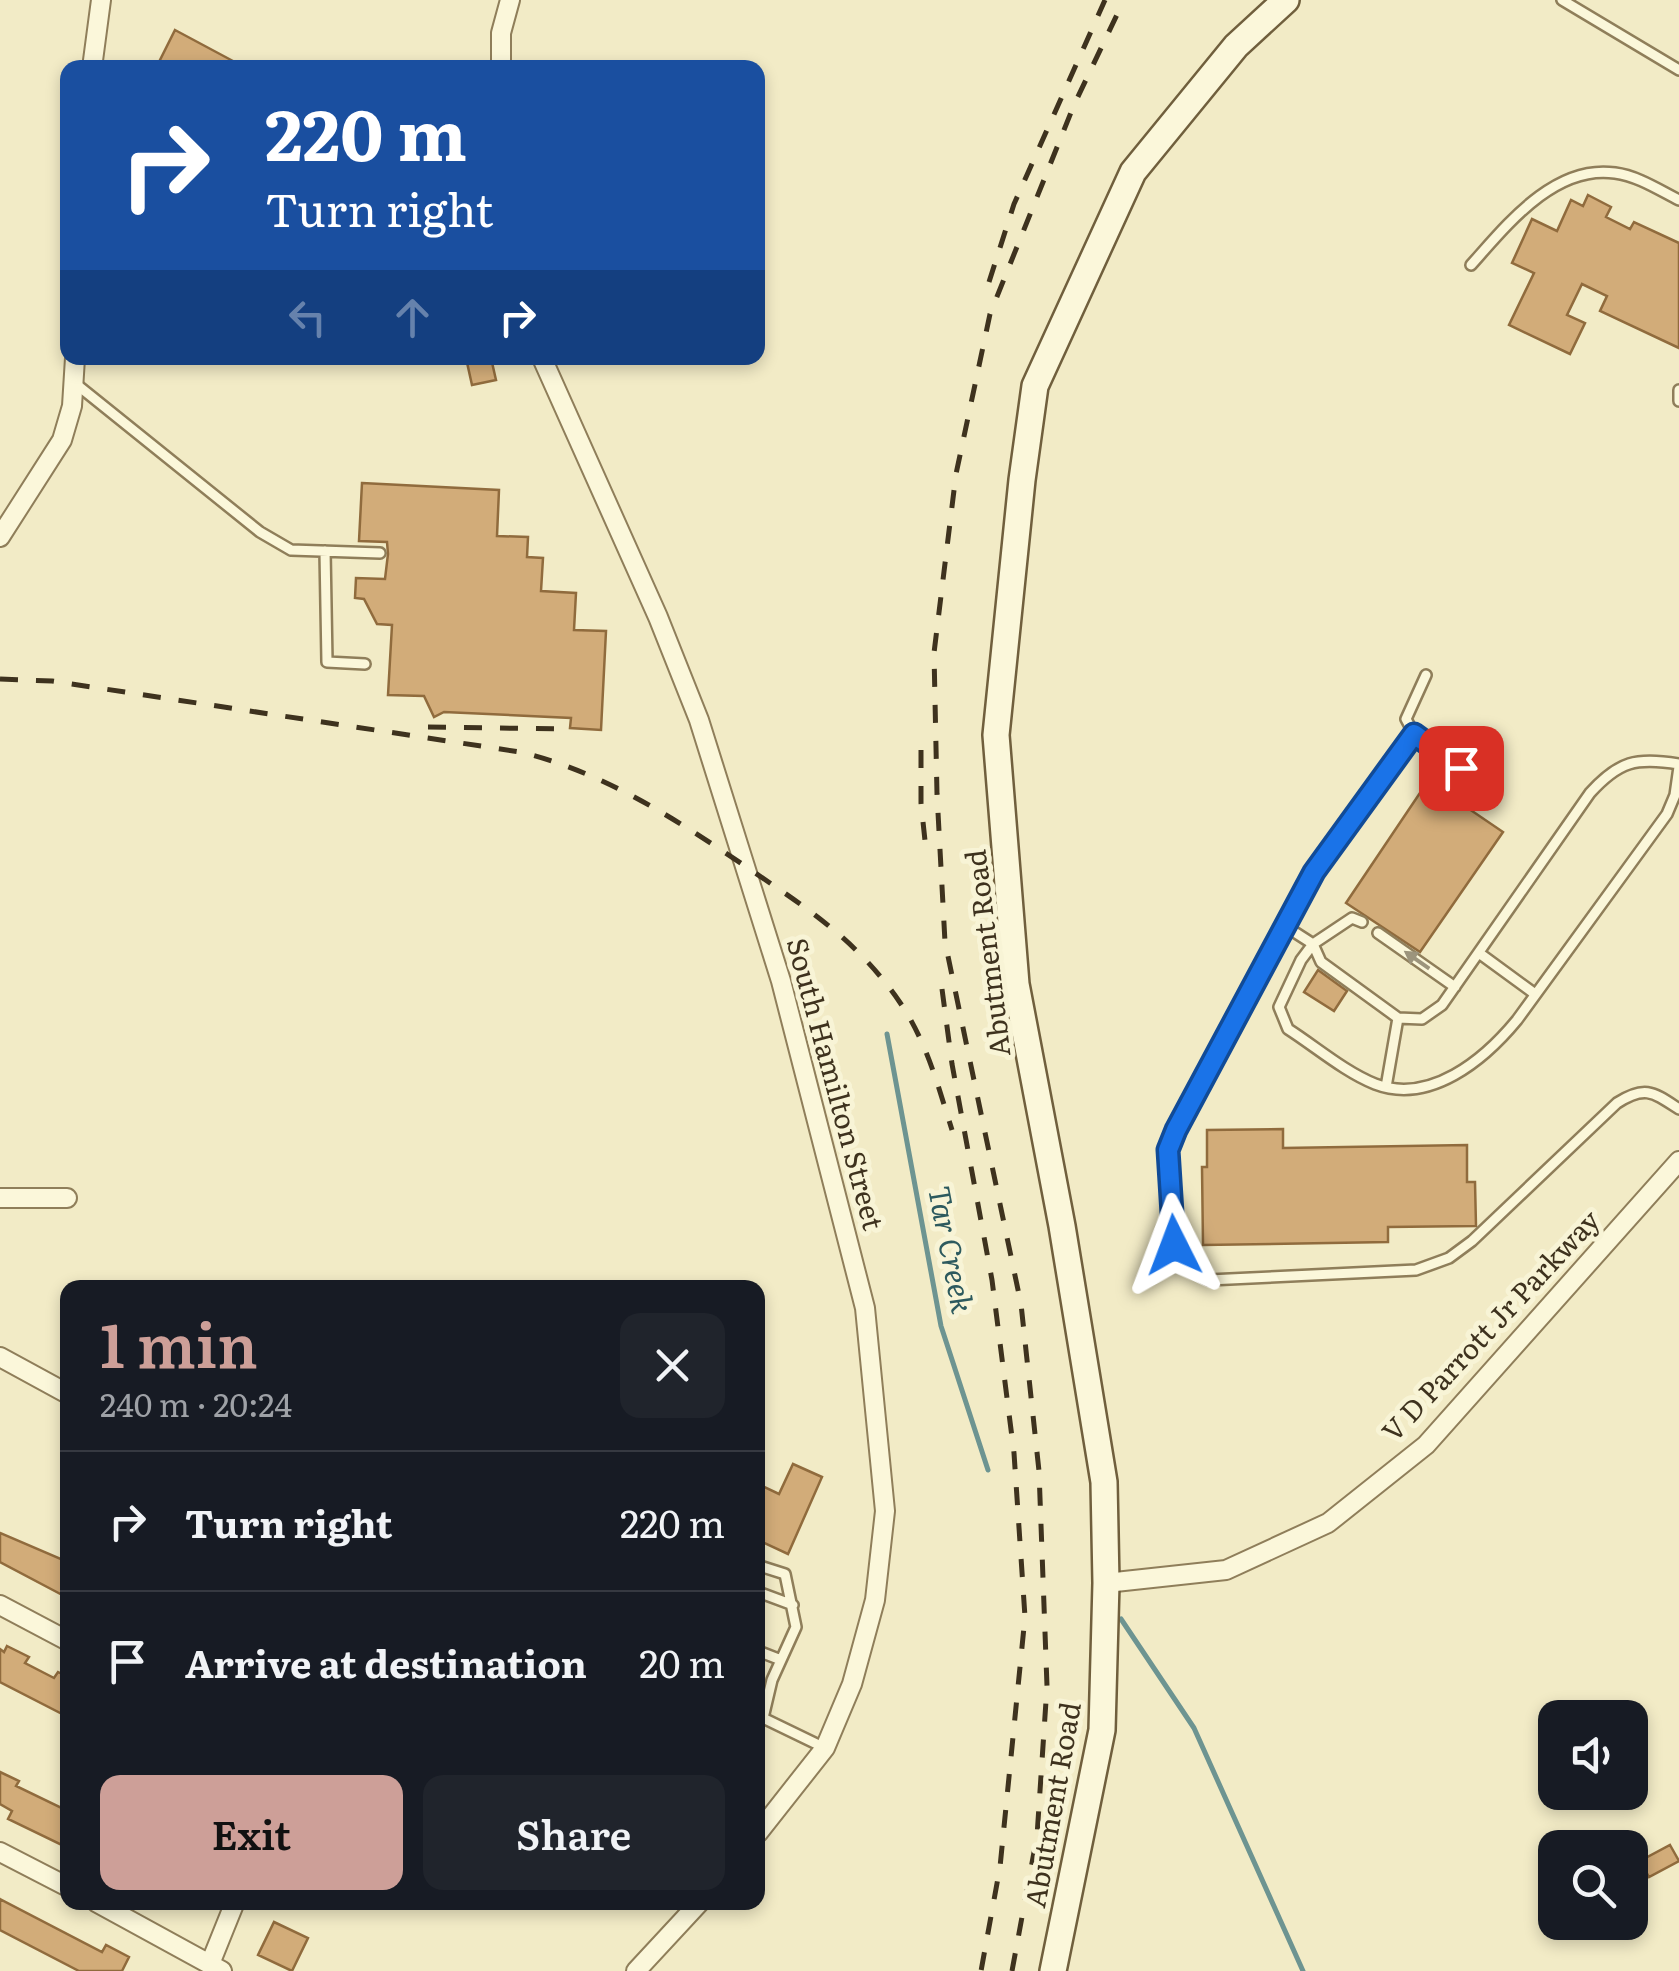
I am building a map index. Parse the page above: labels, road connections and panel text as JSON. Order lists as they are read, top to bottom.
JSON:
{
  "streets": {
    "main road": ["Abutment Road"],
    "street": ["South Hamilton Street", "V D Parrott Jr Parkway"]
  },
  "crossings": [
    ["Abutment Road", "V D Parrott Jr Parkway"]
  ],
  "water": ["Tar Creek"],
  "page": {
    "turn": ["220 m", "Turn right"],
    "heading": ["1 min", "240 m · 20:24"],
    "list": [
      {
        "name": "Turn right",
        "value": "220 m"
      },
      {
        "name": "Arrive at destination",
        "value": "20 m"
      }
    ],
    "buttons": ["Exit", "Share"]
  }
}
